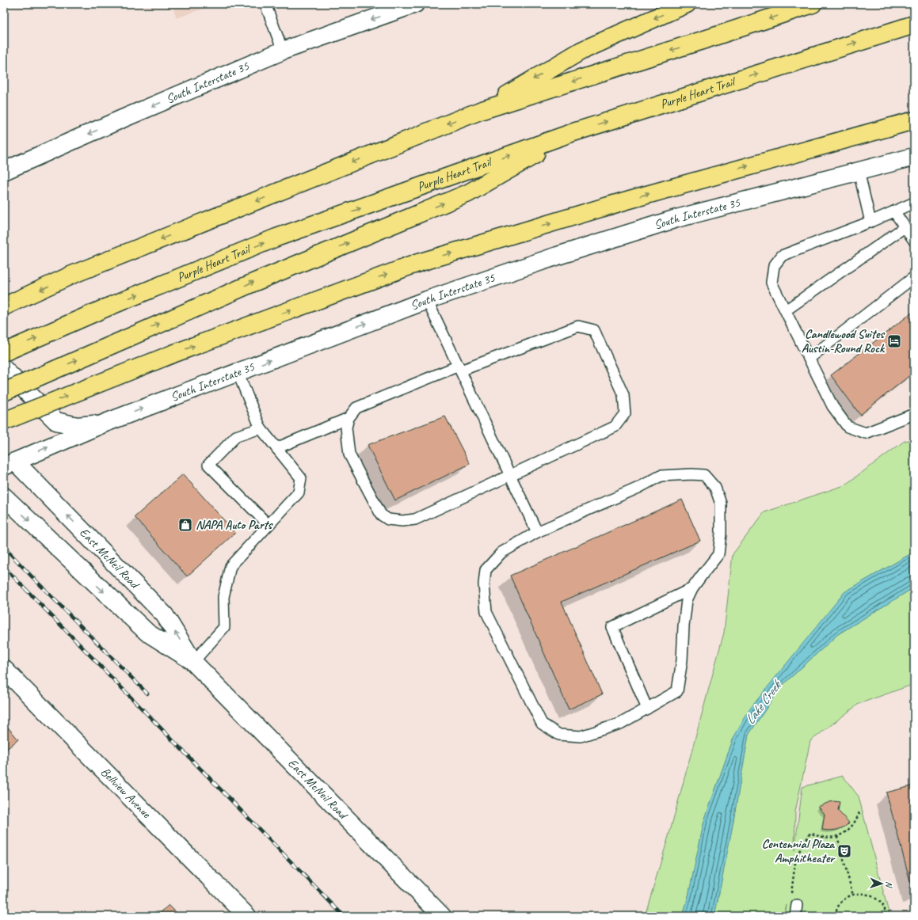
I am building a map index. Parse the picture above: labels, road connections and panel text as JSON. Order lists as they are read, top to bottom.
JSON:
{
  "streets": {
    "highway": ["Purple Heart Trail"],
    "main road": ["South Interstate 35", "East McNeil Road", "Bellview Avenue"]
  },
  "crossings": [
    ["South Interstate 35", "East McNeil Road"]
  ],
  "water": ["Lake Creek"],
  "places": {
    "hotel": ["Candlewood Suites Austin-Round Rock"],
    "shop": ["NAPA Auto Parts"],
    "theatre": ["Centennial Plaza Amphitheater"]
  },
  "north": "right"
}
